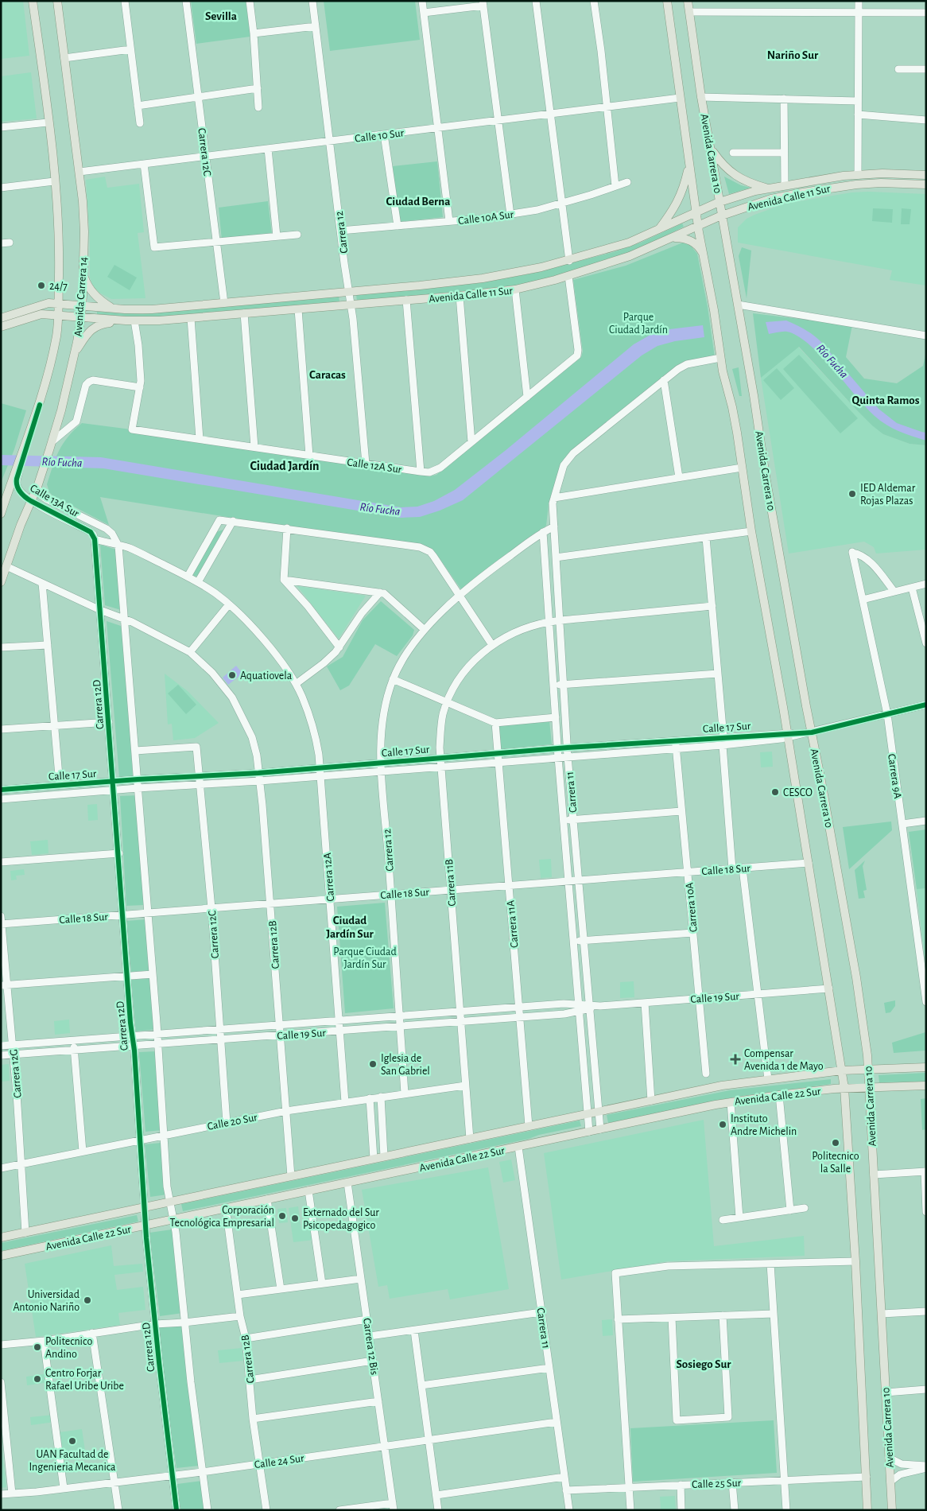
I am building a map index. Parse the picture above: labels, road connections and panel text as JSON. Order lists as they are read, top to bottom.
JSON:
{
  "streets": {
    "main road": [
      "Avenida Carrera 10",
      "Avenida Calle 11 Sur",
      "Avenida Carrera 14",
      "Avenida Calle 22 Sur"
    ],
    "street": [
      "Calle 10 Sur",
      "Carrera 12C",
      "Calle 10A Sur",
      "Carrera 12",
      "Calle 12A Sur",
      "Calle 13A Sur",
      "Carrera 12D",
      "Calle 17 Sur",
      "Carrera 9A",
      "Carrera 11",
      "Calle 18 Sur",
      "Carrera 12A",
      "Carrera 11B",
      "Carrera 10A",
      "Carrera 11A",
      "Carrera 12B",
      "Calle 19 Sur",
      "Carrera 12G",
      "Calle 20 Sur",
      "Carrera 12 Bis",
      "Calle 24 Sur",
      "Calle 25 Sur"
    ]
  },
  "crossings": [
    ["Calle 10 Sur", "Carrera 12C"],
    ["Calle 10 Sur", "Avenida Carrera 10"],
    ["Calle 10 Sur", "Carrera 12"],
    ["Calle 10 Sur", "Avenida Carrera 14"],
    ["Carrera 12C", "Avenida Calle 11 Sur"],
    ["Carrera 12C", "Calle 17 Sur"],
    ["Carrera 12C", "Calle 18 Sur"],
    ["Carrera 12C", "Calle 19 Sur"],
    ["Carrera 12C", "Calle 20 Sur"],
    ["Avenida Carrera 10", "Avenida Calle 11 Sur"],
    ["Avenida Carrera 10", "Calle 17 Sur"],
    ["Avenida Carrera 10", "Calle 18 Sur"],
    ["Avenida Carrera 10", "Calle 19 Sur"],
    ["Avenida Carrera 10", "Avenida Calle 22 Sur"],
    ["Avenida Carrera 10", "Calle 25 Sur"],
    ["Avenida Calle 11 Sur", "Carrera 12"],
    ["Avenida Calle 11 Sur", "Avenida Carrera 14"],
    ["Avenida Calle 11 Sur", "Calle 12A Sur"],
    ["Calle 10A Sur", "Carrera 12"],
    ["Carrera 12", "Calle 12A Sur"],
    ["Carrera 12", "Calle 17 Sur"],
    ["Carrera 12", "Carrera 11"],
    ["Carrera 12", "Calle 18 Sur"],
    ["Carrera 12", "Calle 19 Sur"],
    ["Carrera 12", "Calle 20 Sur"],
    ["Avenida Carrera 14", "Calle 13A Sur"],
    ["Avenida Carrera 14", "Carrera 12B"],
    ["Calle 13A Sur", "Carrera 12D"],
    ["Calle 13A Sur", "Carrera 12A"],
    ["Carrera 12D", "Calle 17 Sur"],
    ["Carrera 12D", "Calle 18 Sur"],
    ["Carrera 12D", "Carrera 12B"],
    ["Carrera 12D", "Calle 19 Sur"],
    ["Carrera 12D", "Avenida Calle 22 Sur"],
    ["Carrera 12D", "Calle 20 Sur"],
    ["Carrera 12D", "Calle 24 Sur"],
    ["Calle 17 Sur", "Carrera 9A"],
    ["Calle 17 Sur", "Carrera 11"],
    ["Calle 17 Sur", "Carrera 12A"],
    ["Calle 17 Sur", "Carrera 11B"],
    ["Calle 17 Sur", "Carrera 10A"],
    ["Calle 17 Sur", "Carrera 11A"],
    ["Calle 17 Sur", "Carrera 12B"],
    ["Carrera 11", "Calle 18 Sur"],
    ["Carrera 11", "Carrera 11B"],
    ["Carrera 11", "Calle 19 Sur"],
    ["Carrera 11", "Avenida Calle 22 Sur"],
    ["Carrera 11", "Calle 24 Sur"],
    ["Carrera 11", "Calle 25 Sur"],
    ["Calle 18 Sur", "Carrera 12A"],
    ["Calle 18 Sur", "Carrera 11B"],
    ["Calle 18 Sur", "Carrera 10A"],
    ["Calle 18 Sur", "Carrera 11A"],
    ["Calle 18 Sur", "Carrera 12B"],
    ["Calle 18 Sur", "Carrera 12G"],
    ["Carrera 12A", "Calle 19 Sur"],
    ["Carrera 12A", "Calle 20 Sur"],
    ["Carrera 11B", "Calle 19 Sur"],
    ["Carrera 11B", "Avenida Calle 22 Sur"],
    ["Carrera 11B", "Calle 20 Sur"],
    ["Carrera 10A", "Calle 19 Sur"],
    ["Carrera 11A", "Calle 19 Sur"],
    ["Carrera 11A", "Avenida Calle 22 Sur"],
    ["Carrera 12B", "Calle 19 Sur"],
    ["Carrera 12B", "Avenida Calle 22 Sur"],
    ["Carrera 12B", "Calle 20 Sur"],
    ["Carrera 12B", "Calle 24 Sur"],
    ["Calle 19 Sur", "Carrera 12G"],
    ["Carrera 12G", "Avenida Calle 22 Sur"],
    ["Carrera 12G", "Calle 20 Sur"],
    ["Avenida Calle 22 Sur", "Carrera 12 Bis"],
    ["Carrera 12 Bis", "Calle 24 Sur"]
  ],
  "districts": [
    "Sevilla",
    "Nariño Sur",
    "Ciudad Berna",
    "Caracas",
    "Quinta Ramos",
    "Ciudad Jardín",
    "Ciudad Jardín Sur",
    "Sosiego Sur"
  ],
  "water": ["Río Fucha"],
  "parks": ["Parque Ciudad Jardín", "Parque Ciudad Jardín Sur"],
  "places": {
    "other": [
      "24/7",
      "IED Aldemar Rojas Plazas",
      "Aquatiovela",
      "CESCO",
      "Iglesia de San Gabriel",
      "Instituto Andre Michelin",
      "Politecnico la Salle",
      "Corporación Tecnológica Empresarial",
      "Externado del Sur Psicopedagogico",
      "Universidad Antonio Nariño",
      "Politecnico Andino",
      "Centro Forjar Rafael Uribe Uribe",
      "UAN Facultad de Ingenieria Mecanica"
    ],
    "health": ["Compensar Avenida 1 de Mayo"]
  }
}
